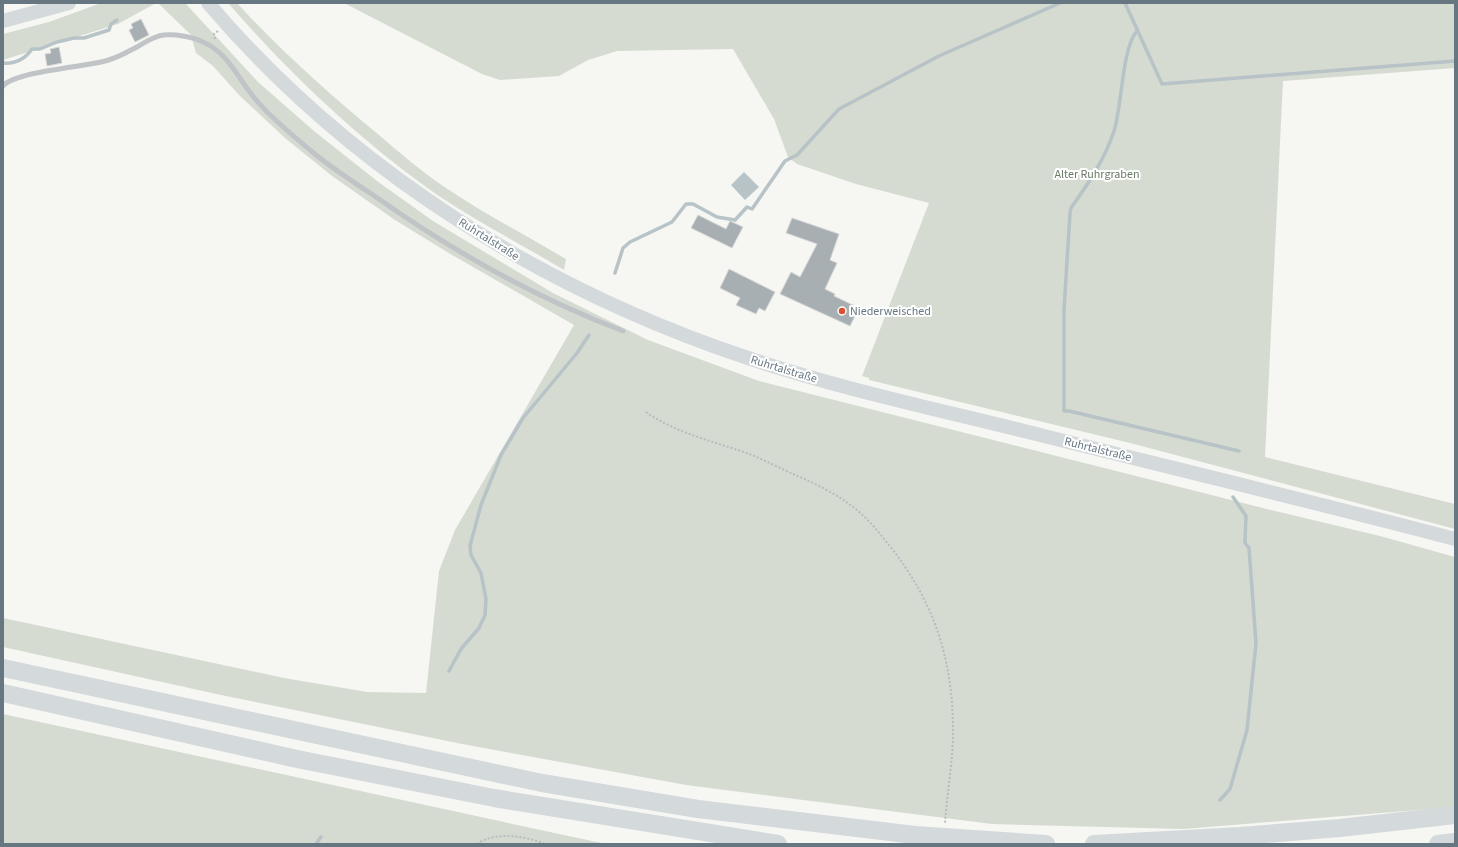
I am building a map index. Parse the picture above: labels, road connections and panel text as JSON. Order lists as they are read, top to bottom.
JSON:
{
  "streets": {
    "main road": ["Ruhrtalstraße"]
  },
  "parks": ["Alter Ruhrgraben"],
  "places": ["Niederweisched"]
}
